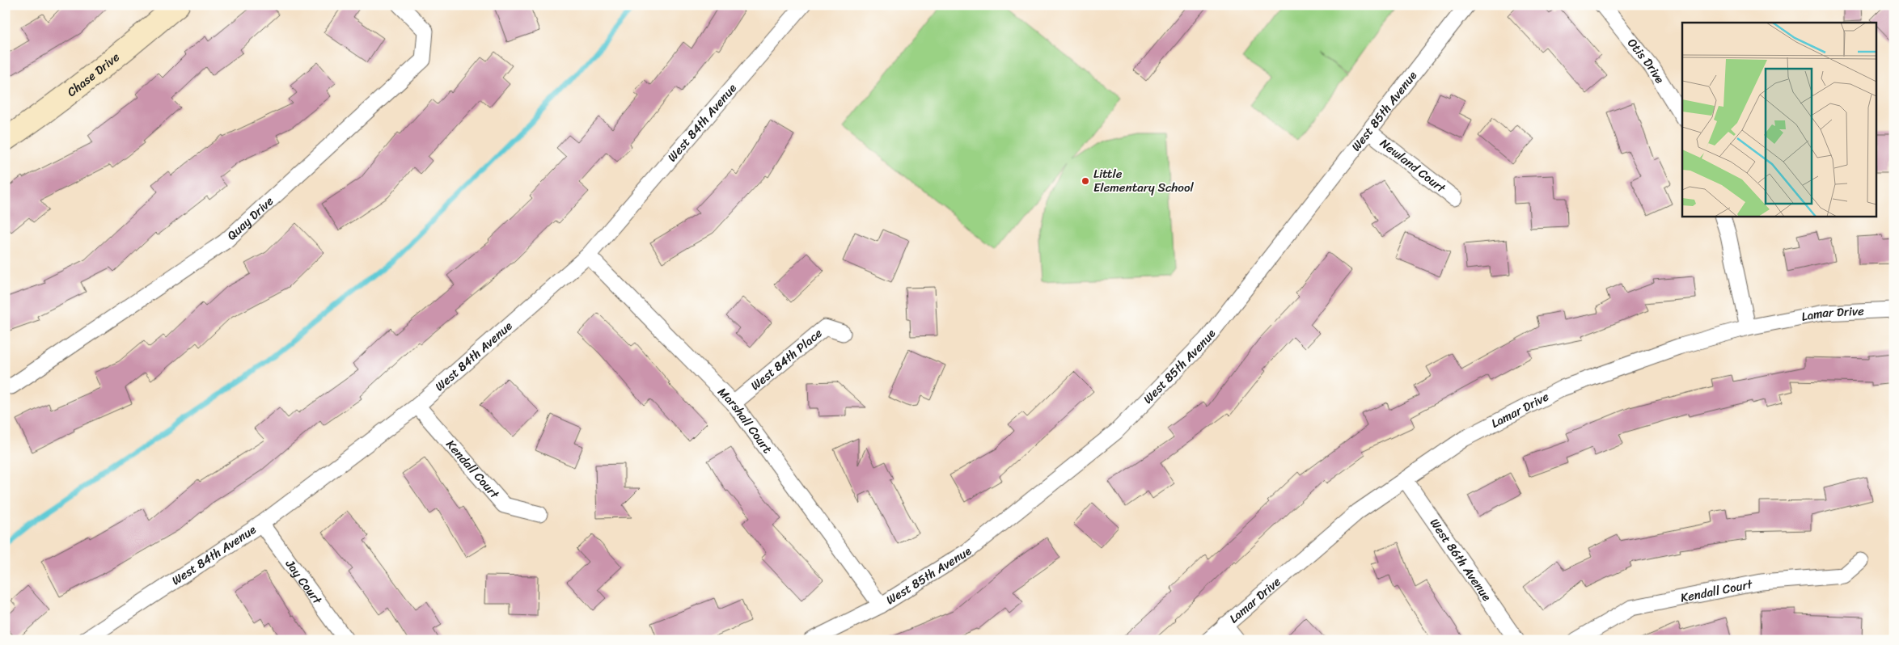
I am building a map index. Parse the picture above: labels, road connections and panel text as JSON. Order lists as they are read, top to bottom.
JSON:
{
  "streets": {
    "street": [
      "Otis Drive",
      "Chase Drive",
      "West 85th Avenue",
      "West 84th Avenue",
      "Newland Court",
      "Quay Drive",
      "Lamar Drive",
      "West 84th Place",
      "Marshall Court",
      "Kendall Court",
      "West 86th Avenue",
      "Jay Court"
    ]
  },
  "crossings": [
    ["West 85th Avenue", "Newland Court"],
    ["West 85th Avenue", "Marshall Court"],
    ["West 84th Avenue", "Marshall Court"],
    ["West 84th Avenue", "Kendall Court"],
    ["West 84th Avenue", "Jay Court"],
    ["Lamar Drive", "West 86th Avenue"],
    ["West 84th Place", "Marshall Court"]
  ],
  "places": ["Little Elementary School"]
}
